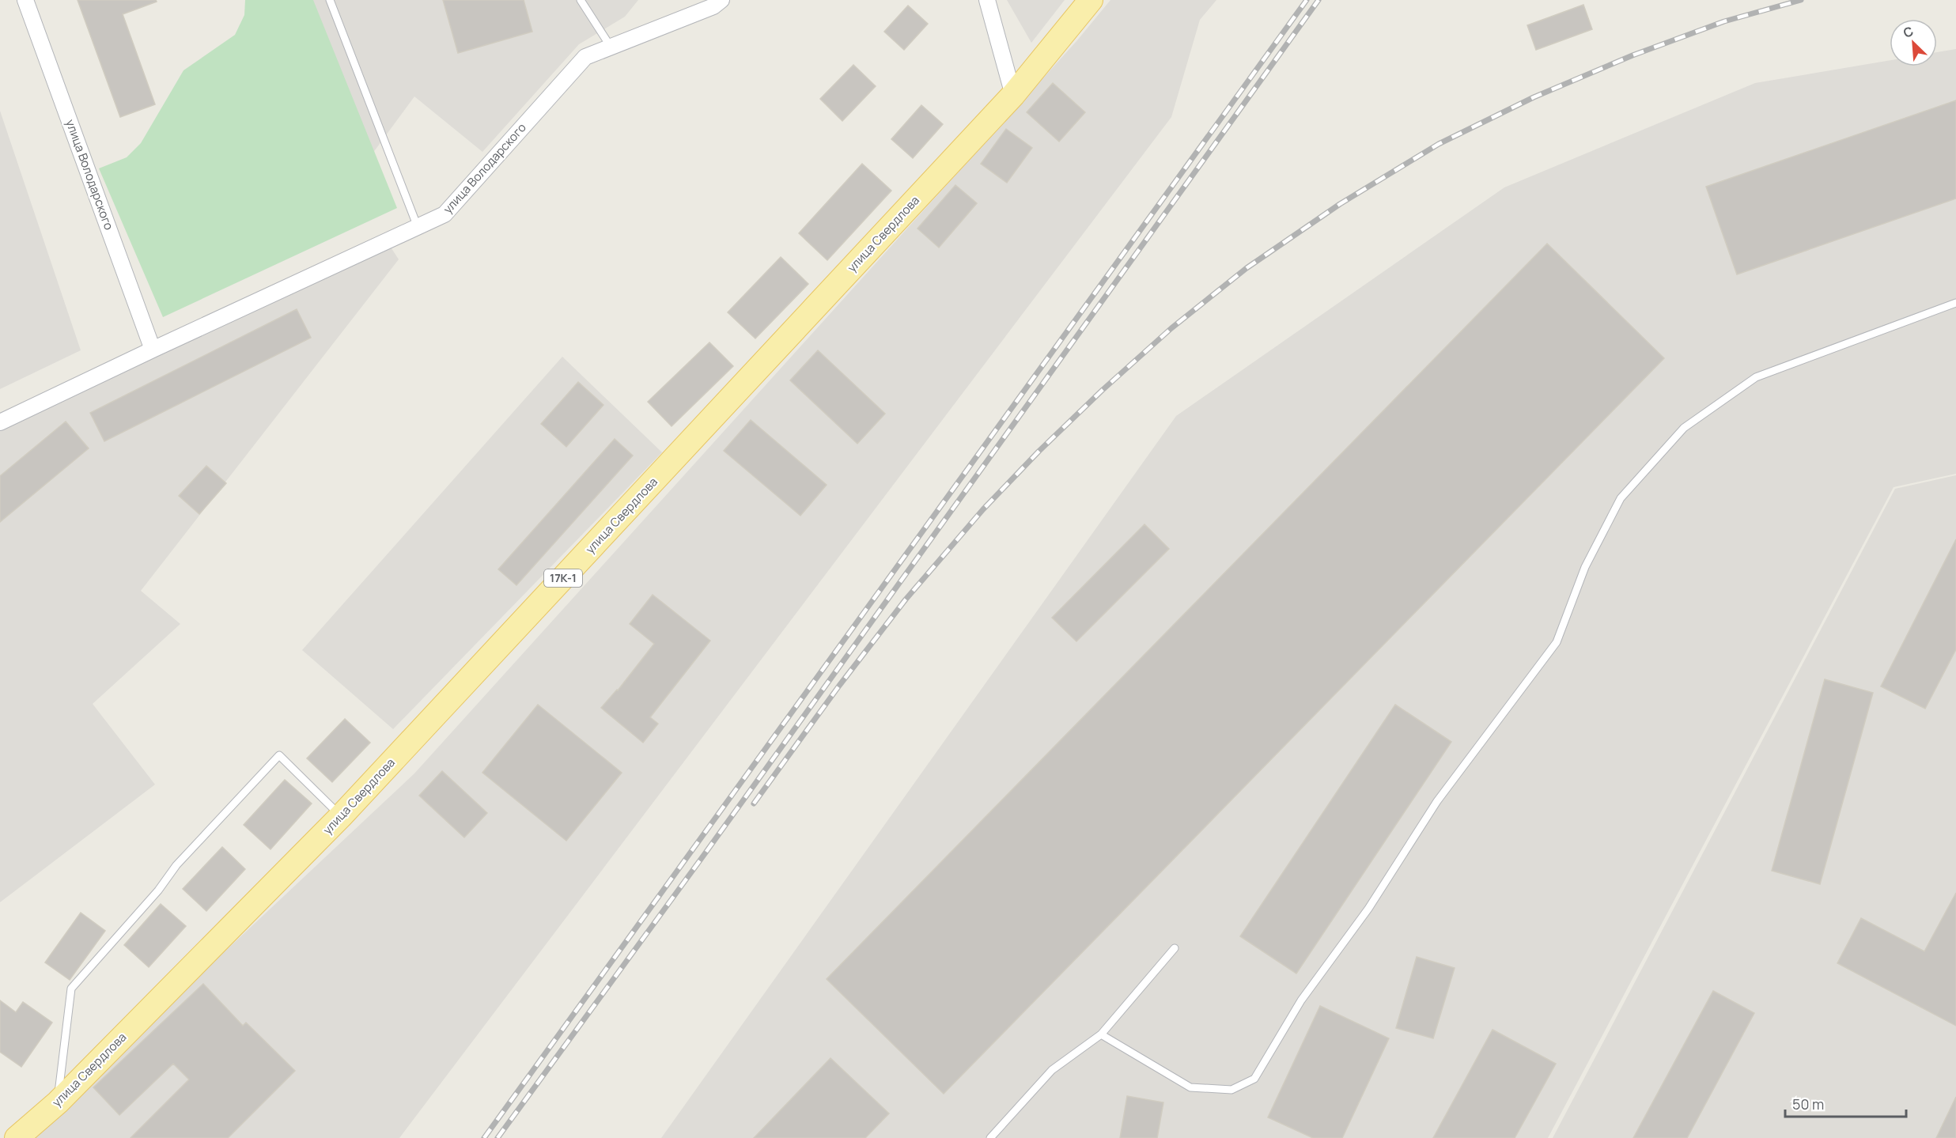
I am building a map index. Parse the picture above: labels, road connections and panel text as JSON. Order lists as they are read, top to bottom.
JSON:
{
  "streets": {
    "main road": ["улица Свердлова", "17К-1"],
    "street": ["улица Володарского"]
  },
  "scale_bar": "50 m",
  "north": "top left"
}
